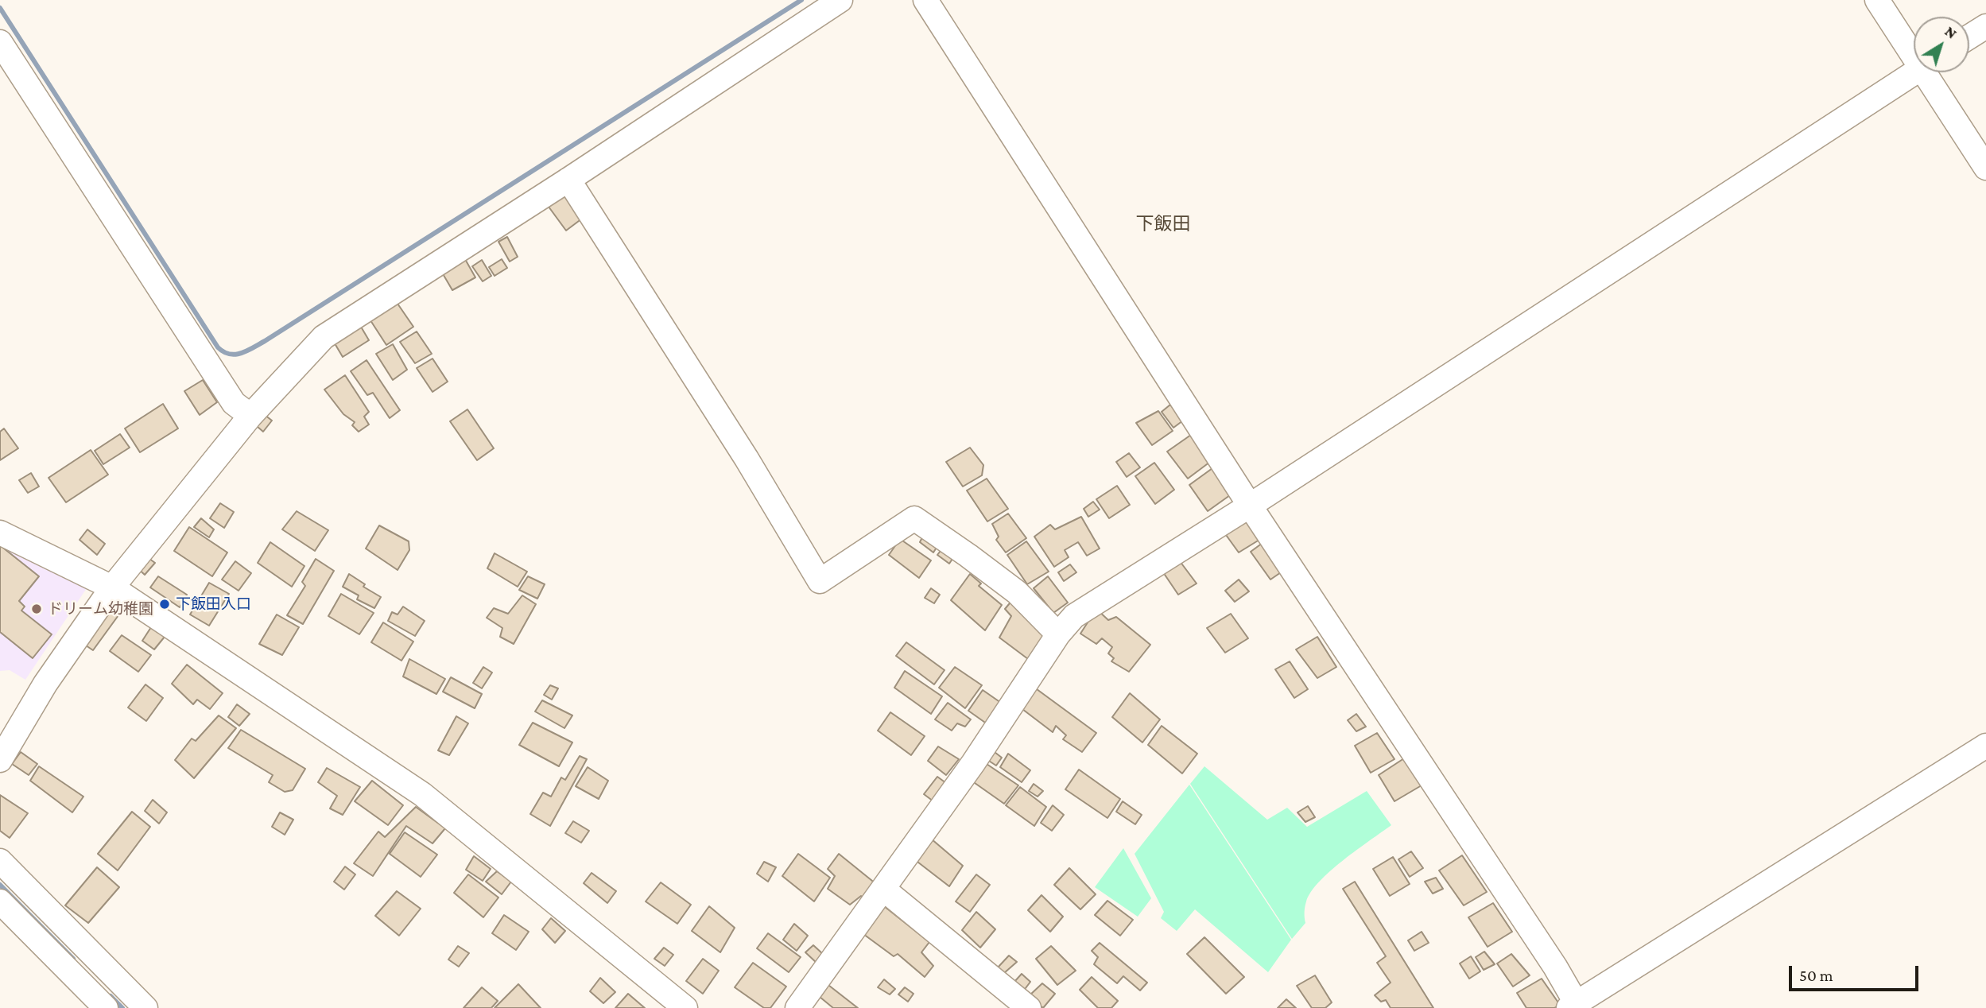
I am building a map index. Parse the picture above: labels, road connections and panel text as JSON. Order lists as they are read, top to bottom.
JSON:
{
  "districts": ["下飯田"],
  "places": ["下飯田入口", "ドリーム幼稚園"],
  "scale_bar": "50 m",
  "north": "top right"
}
